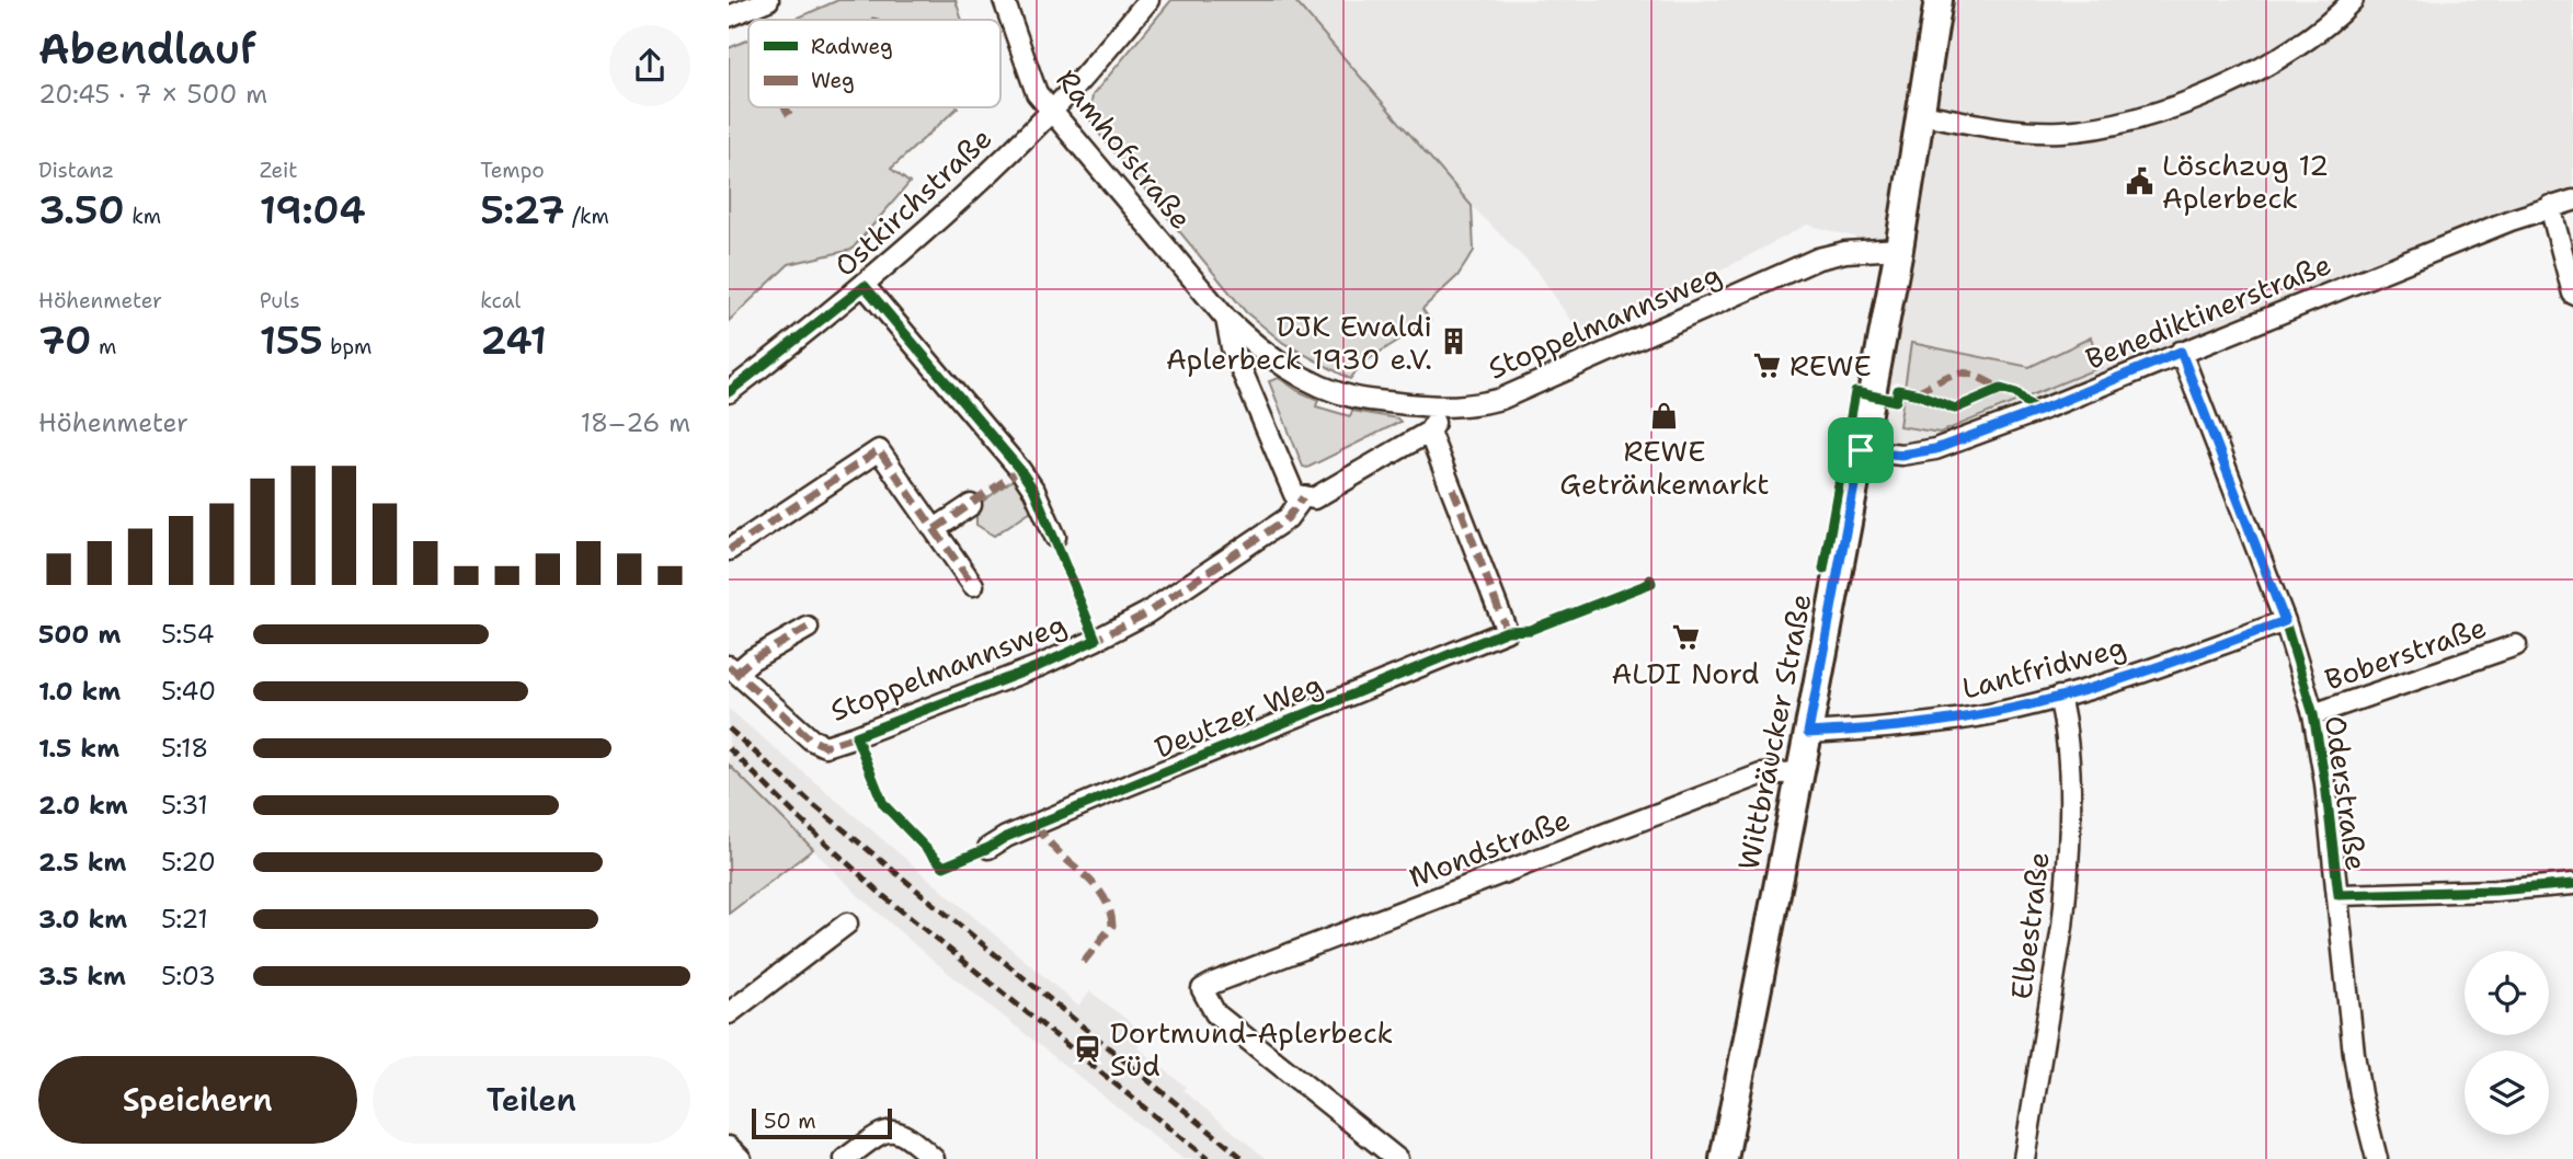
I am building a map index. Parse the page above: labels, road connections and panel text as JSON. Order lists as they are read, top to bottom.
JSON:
{
  "streets": {
    "main road": ["Wittbräucker Straße"],
    "street": [
      "Ramhofstraße",
      "Ostkirchstraße",
      "Benediktinerstraße",
      "Stoppelmannsweg",
      "Boberstraße",
      "Lantfridweg",
      "Deutzer Weg",
      "Oderstraße",
      "Mondstraße",
      "Elbestraße"
    ]
  },
  "crossings": [
    ["Ramhofstraße", "Ostkirchstraße"],
    ["Ramhofstraße", "Stoppelmannsweg"],
    ["Benediktinerstraße", "Wittbräucker Straße"],
    ["Benediktinerstraße", "Oderstraße"],
    ["Stoppelmannsweg", "Deutzer Weg"],
    ["Stoppelmannsweg", "Wittbräucker Straße"],
    ["Boberstraße", "Oderstraße"],
    ["Lantfridweg", "Wittbräucker Straße"],
    ["Lantfridweg", "Oderstraße"],
    ["Lantfridweg", "Elbestraße"],
    ["Wittbräucker Straße", "Mondstraße"]
  ],
  "places": {
    "public building": ["Löschzug 12 Aplerbeck"],
    "building": ["DJK Ewaldi Aplerbeck 1930 e.V."],
    "supermarket": ["REWE", "ALDI Nord"],
    "shop": ["REWE Getränkemarkt"],
    "station": ["Dortmund-Aplerbeck Süd"]
  },
  "legend": ["Radweg", "Weg"],
  "scale_bar": "50 m",
  "page": {
    "heading": ["Abendlauf", "20:45 · 7 × 500 m"],
    "stats": [
      ["Distanz", "3.50 km"],
      ["Zeit", "19:04"],
      ["Tempo", "5:27 /km"],
      ["Höhenmeter", "70 m"],
      ["Puls", "155 bpm"],
      ["kcal", "241"]
    ],
    "chart": ["Höhenmeter", "18–26 m"],
    "list": [
      {
        "name": "500 m",
        "note": "5:54"
      },
      {
        "name": "1.0 km",
        "note": "5:40"
      },
      {
        "name": "1.5 km",
        "note": "5:18"
      },
      {
        "name": "2.0 km",
        "note": "5:31"
      },
      {
        "name": "2.5 km",
        "note": "5:20"
      },
      {
        "name": "3.0 km",
        "note": "5:21"
      },
      {
        "name": "3.5 km",
        "note": "5:03"
      }
    ],
    "buttons": ["Speichern", "Teilen"],
    "scale": "50 m"
  }
}
